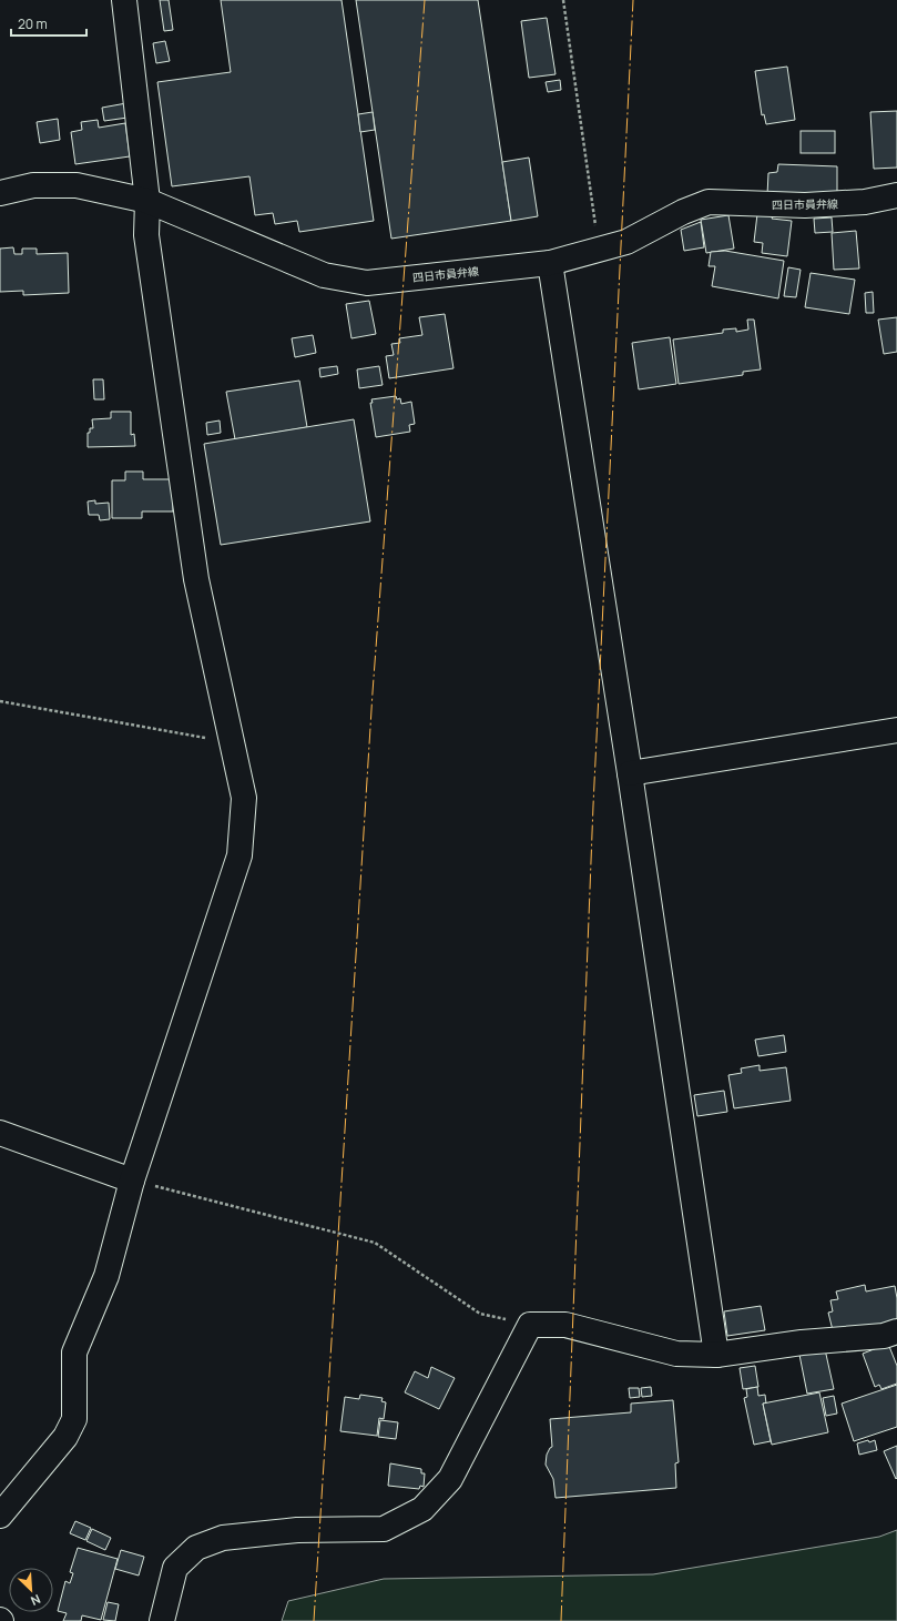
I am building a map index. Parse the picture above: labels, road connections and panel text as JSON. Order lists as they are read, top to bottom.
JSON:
{
  "streets": {
    "street": ["四日市員弁線"]
  },
  "scale_bar": "20 m",
  "north": "bottom right"
}
